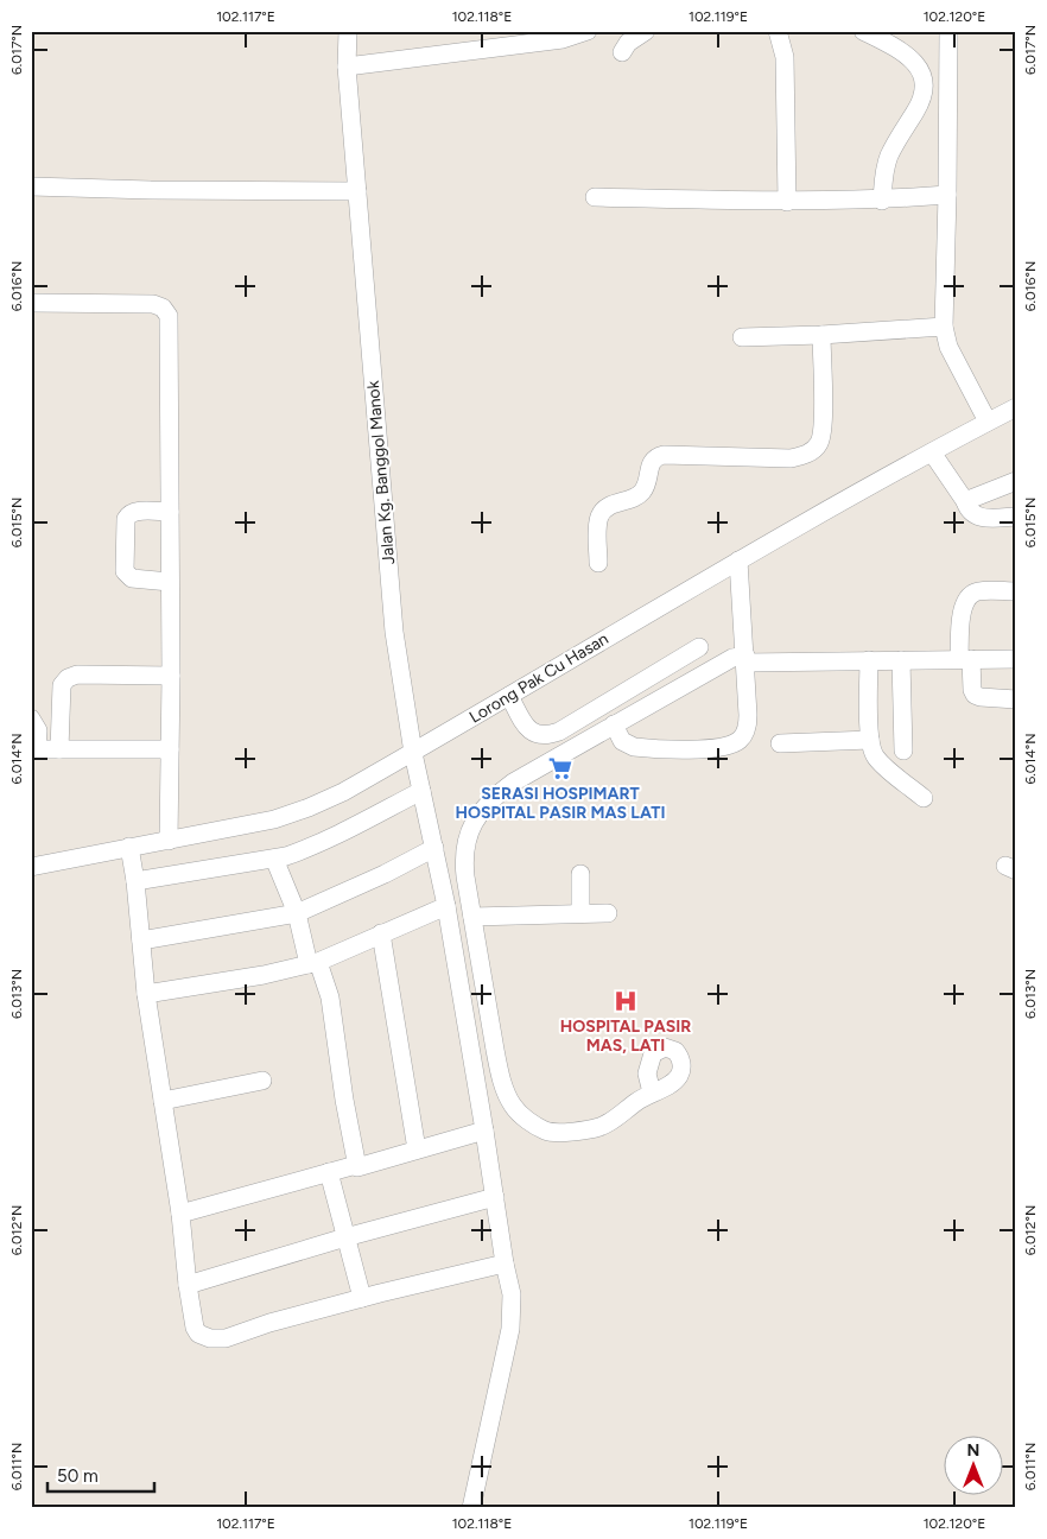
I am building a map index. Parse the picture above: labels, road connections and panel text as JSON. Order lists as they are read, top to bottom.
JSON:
{
  "streets": {
    "street": ["Jalan Kg. Banggol Manok", "Lorong Pak Cu Hasan"]
  },
  "crossings": [
    ["Jalan Kg. Banggol Manok", "Lorong Pak Cu Hasan"]
  ],
  "places": {
    "supermarket": ["SERASI HOSPIMART HOSPITAL PASIR MAS LATI"],
    "hospital": ["HOSPITAL PASIR MAS, LATI"]
  },
  "scale_bar": "50 m",
  "north": "top",
  "coordinates": [
    "102.117°E",
    "102.118°E",
    "102.119°E",
    "102.120°E",
    "6.017°N",
    "6.016°N",
    "6.015°N",
    "6.014°N",
    "6.013°N",
    "6.012°N",
    "6.011°N"
  ]
}
